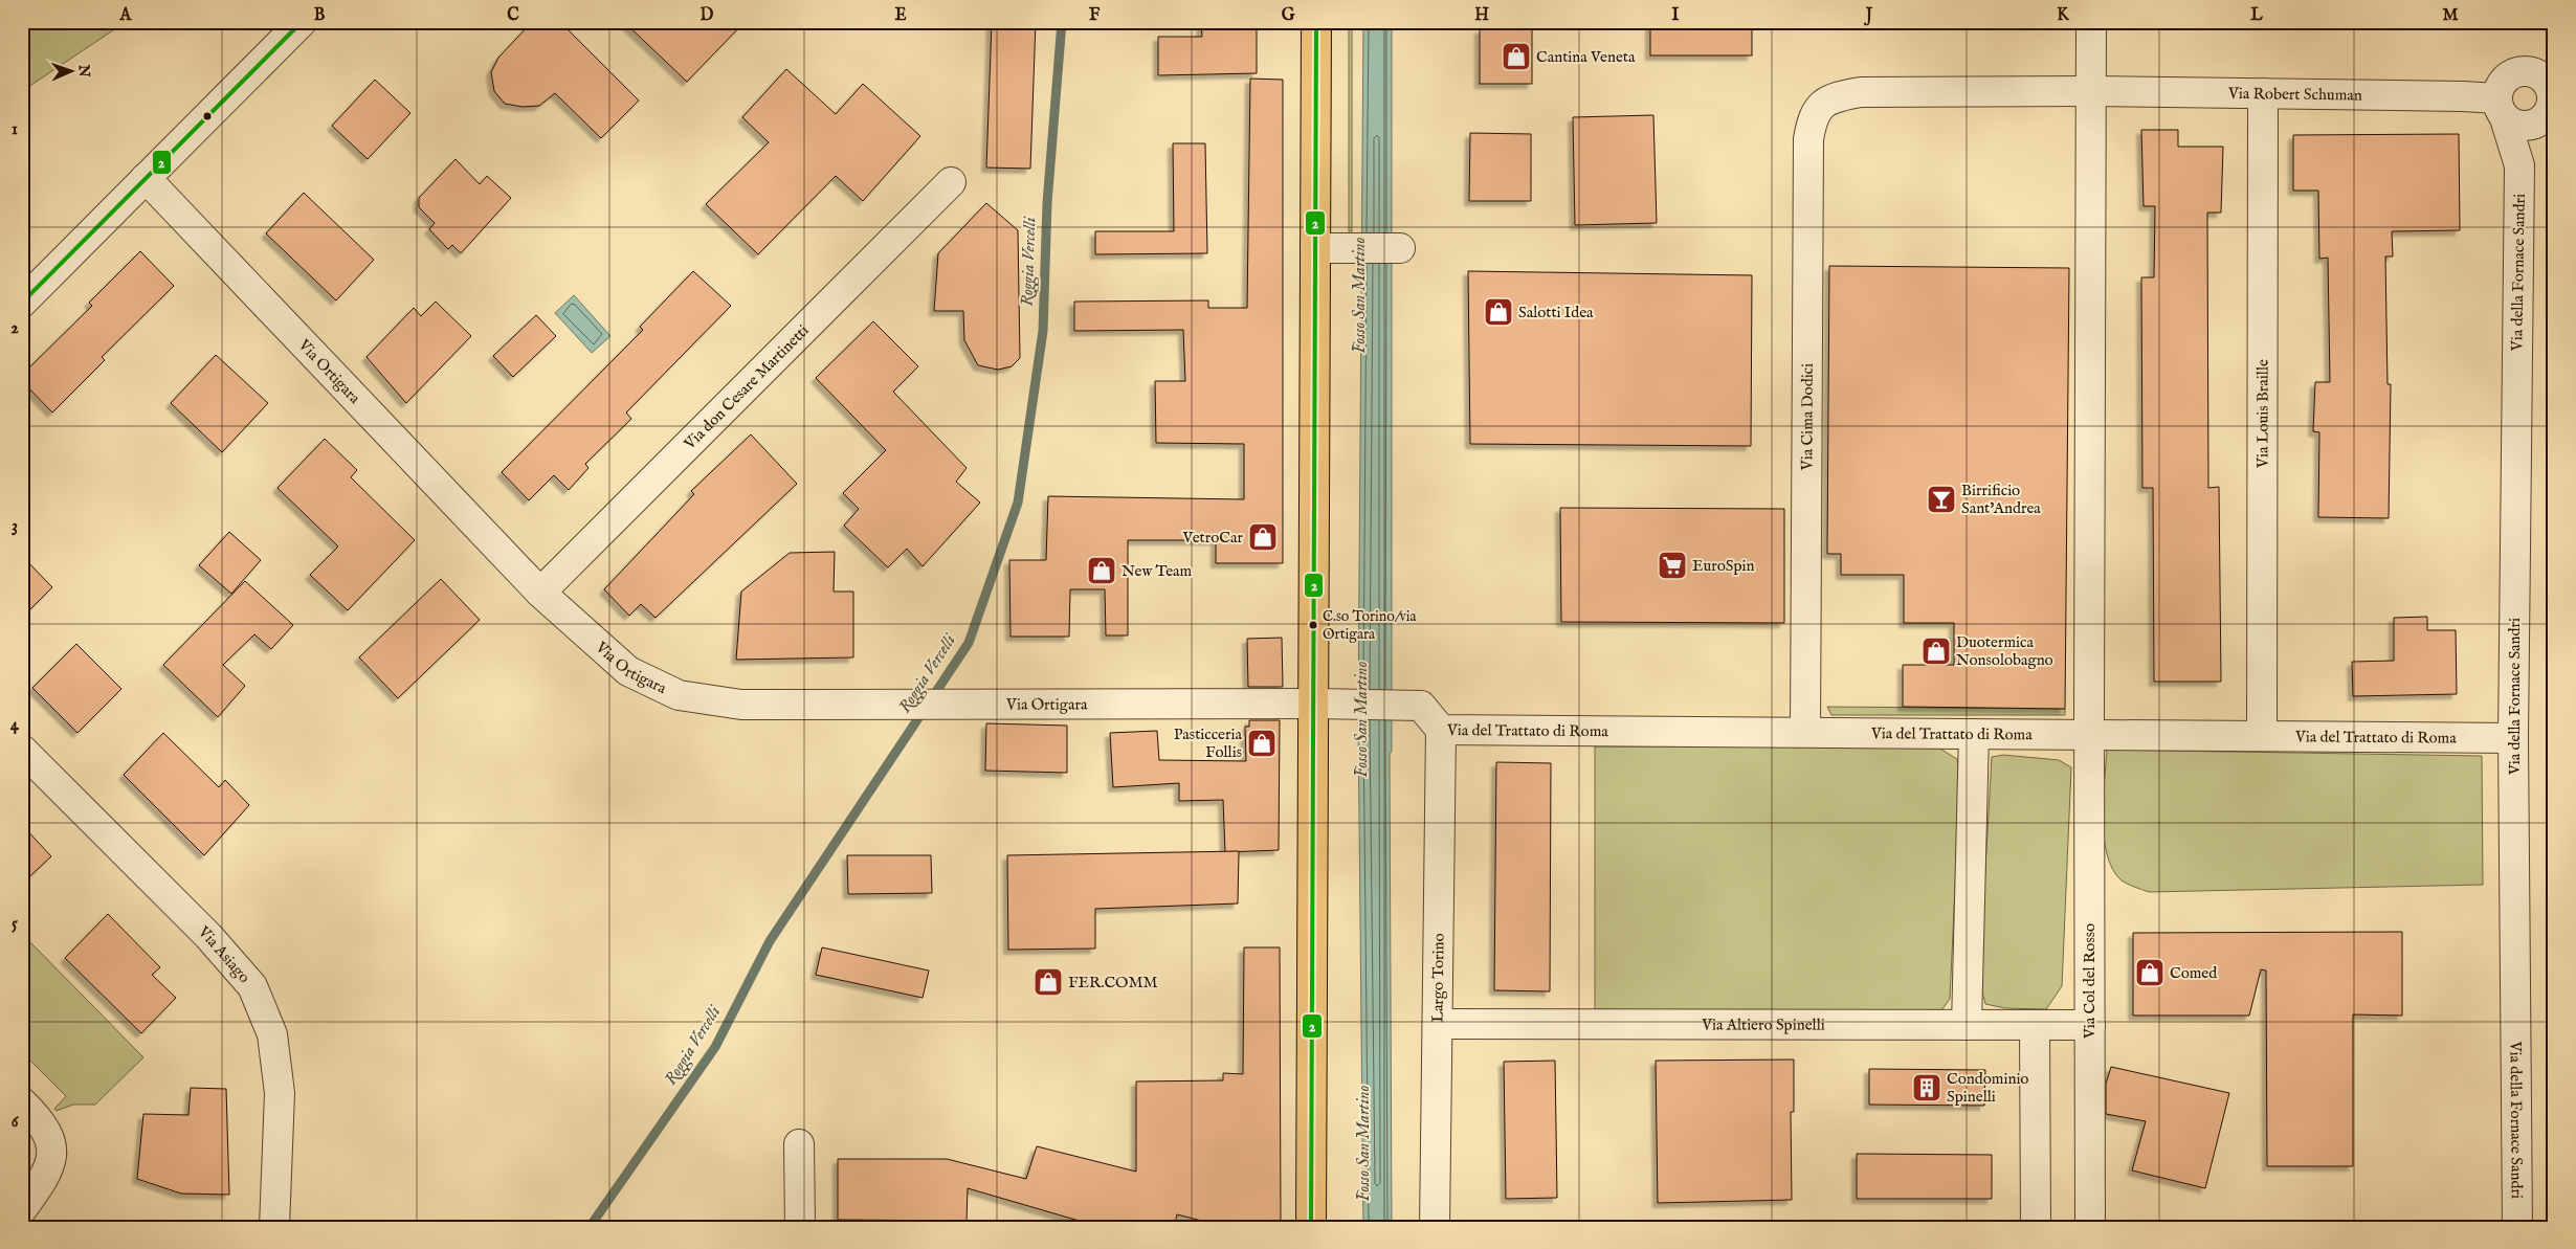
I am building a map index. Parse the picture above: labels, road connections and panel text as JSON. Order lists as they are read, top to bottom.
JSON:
{
  "streets": {
    "street": [
      "Via Robert Schuman",
      "Via della Fornace Sandri",
      "Via Ortigara",
      "Via don Cesare Martinetti",
      "Via Louis Braille",
      "Via Cima Dodici",
      "Via del Trattato di Roma",
      "Via Asiago",
      "Largo Torino",
      "Via Col del Rosso",
      "Via Altiero Spinelli"
    ]
  },
  "crossings": [
    ["Via Robert Schuman", "Via della Fornace Sandri"],
    ["Via Robert Schuman", "Via Louis Braille"],
    ["Via Robert Schuman", "Via Cima Dodici"],
    ["Via Robert Schuman", "Via Col del Rosso"],
    ["Via della Fornace Sandri", "Via del Trattato di Roma"],
    ["Via Ortigara", "Via don Cesare Martinetti"],
    ["Via Ortigara", "Via del Trattato di Roma"],
    ["Via Louis Braille", "Via del Trattato di Roma"],
    ["Via Cima Dodici", "Via del Trattato di Roma"],
    ["Via del Trattato di Roma", "Largo Torino"],
    ["Via del Trattato di Roma", "Via Col del Rosso"],
    ["Largo Torino", "Via Altiero Spinelli"],
    ["Via Col del Rosso", "Via Altiero Spinelli"]
  ],
  "water": ["Roggia Vercelli", "Fosso San Martino"],
  "places": {
    "shop": [
      "Cantina Veneta",
      "Salotti Idea",
      "VetroCar",
      "New Team",
      "Duotermica Nonsolobagno",
      "Pasticceria Follis",
      "Comed",
      "FER.COMM"
    ],
    "bar": ["Birrificio Sant'Andrea"],
    "supermarket": ["EuroSpin"],
    "other": ["C.so Torino/via Ortigara"],
    "building": ["Condominio Spinelli"]
  },
  "lines": ["transit line 2"],
  "north": "right",
  "grid": {
    "columns": [
      "A",
      "B",
      "C",
      "D",
      "E",
      "F",
      "G",
      "H",
      "I",
      "J",
      "K",
      "L",
      "M"
    ],
    "rows": [
      "1",
      "2",
      "3",
      "4",
      "5",
      "6"
    ]
  }
}
